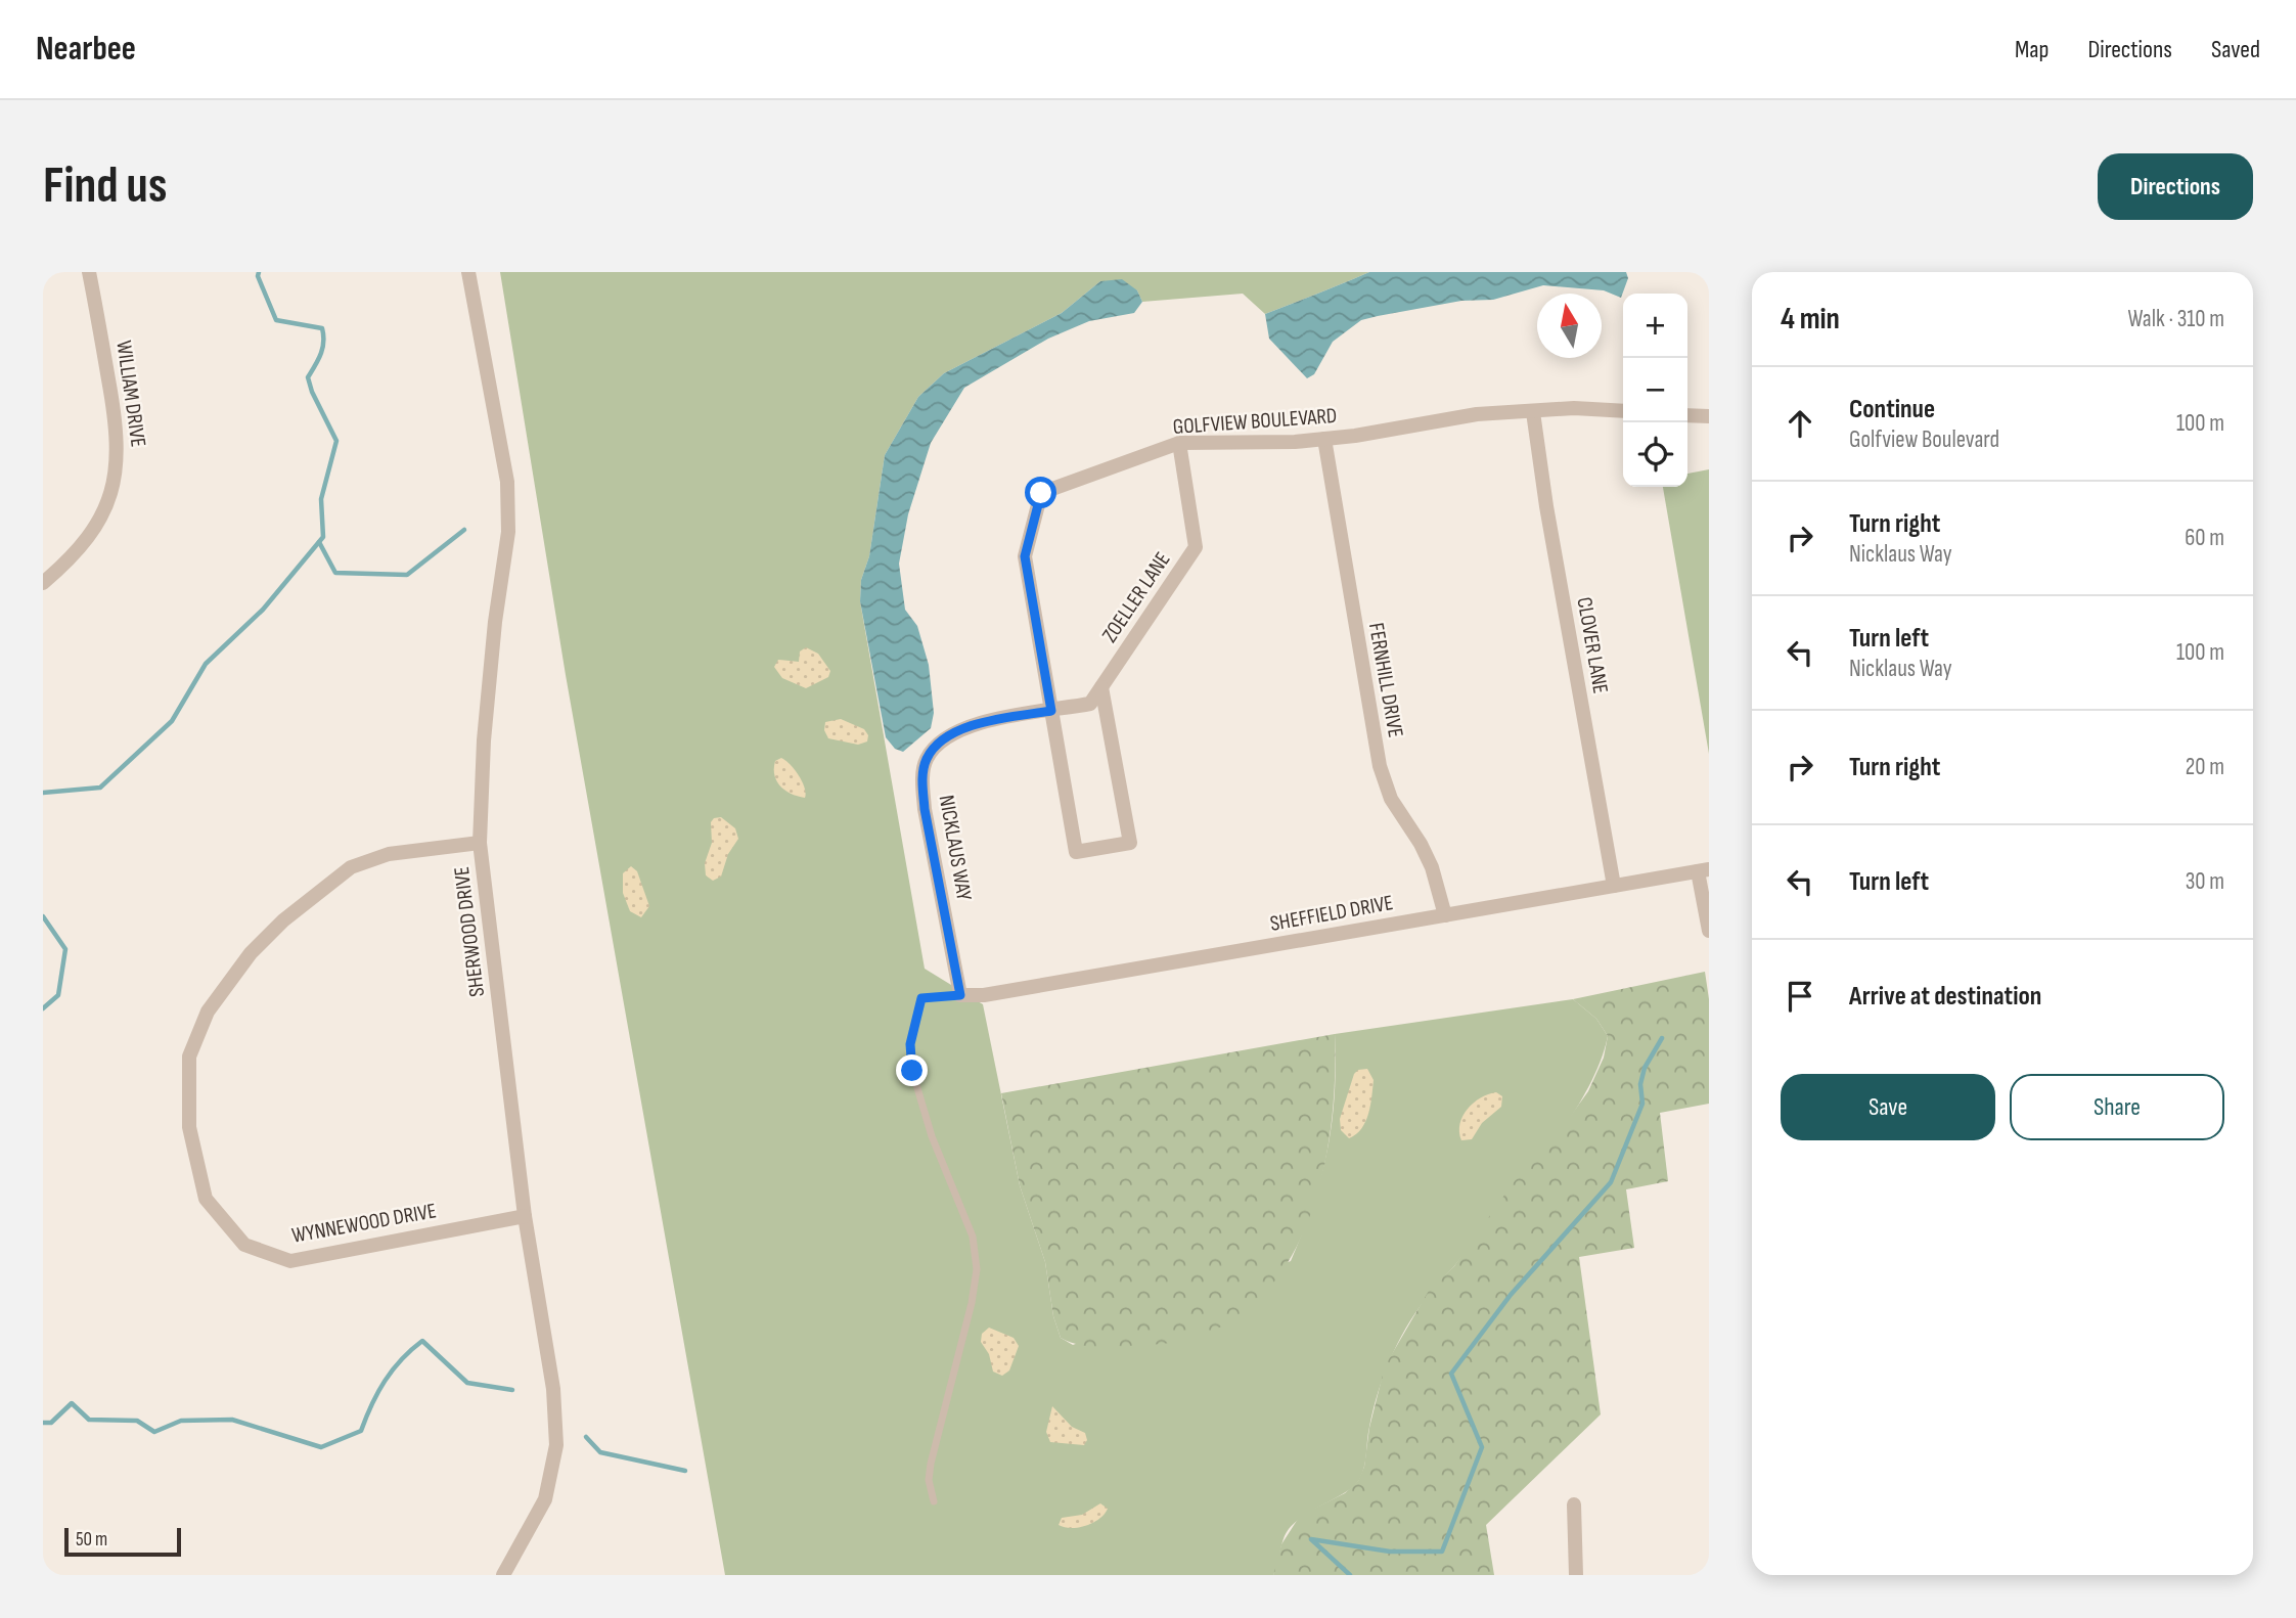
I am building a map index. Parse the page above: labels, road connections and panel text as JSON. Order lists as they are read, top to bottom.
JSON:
{
  "streets": {
    "street": [
      "WILLIAM DRIVE",
      "GOLFVIEW BOULEVARD",
      "ZOELLER LANE",
      "CLOVER LANE",
      "FERNHILL DRIVE",
      "NICKLAUS WAY",
      "SHEFFIELD DRIVE",
      "SHERWOOD DRIVE",
      "WYNNEWOOD DRIVE"
    ]
  },
  "crossings": [
    ["GOLFVIEW BOULEVARD", "ZOELLER LANE"],
    ["GOLFVIEW BOULEVARD", "CLOVER LANE"],
    ["GOLFVIEW BOULEVARD", "FERNHILL DRIVE"],
    ["GOLFVIEW BOULEVARD", "NICKLAUS WAY"],
    ["ZOELLER LANE", "NICKLAUS WAY"],
    ["CLOVER LANE", "SHEFFIELD DRIVE"],
    ["FERNHILL DRIVE", "SHEFFIELD DRIVE"],
    ["NICKLAUS WAY", "SHEFFIELD DRIVE"],
    ["SHERWOOD DRIVE", "WYNNEWOOD DRIVE"]
  ],
  "scale_bar": "50 m",
  "north": "top",
  "page": {
    "header": "Nearbee",
    "nav": ["Map", "Directions", "Saved"],
    "buttons": [
      "Directions",
      ["Save", "Share"]
    ],
    "title": "Find us",
    "heading": ["4 min", "Walk · 310 m"],
    "map_buttons": ["+", "−"],
    "list": [
      ["Continue", "Golfview Boulevard", "100 m"],
      ["Turn right", "Nicklaus Way", "60 m"],
      ["Turn left", "Nicklaus Way", "100 m"],
      ["Turn right", "20 m"],
      ["Turn left", "30 m"],
      "Arrive at destination"
    ],
    "scale": "50 m"
  }
}
